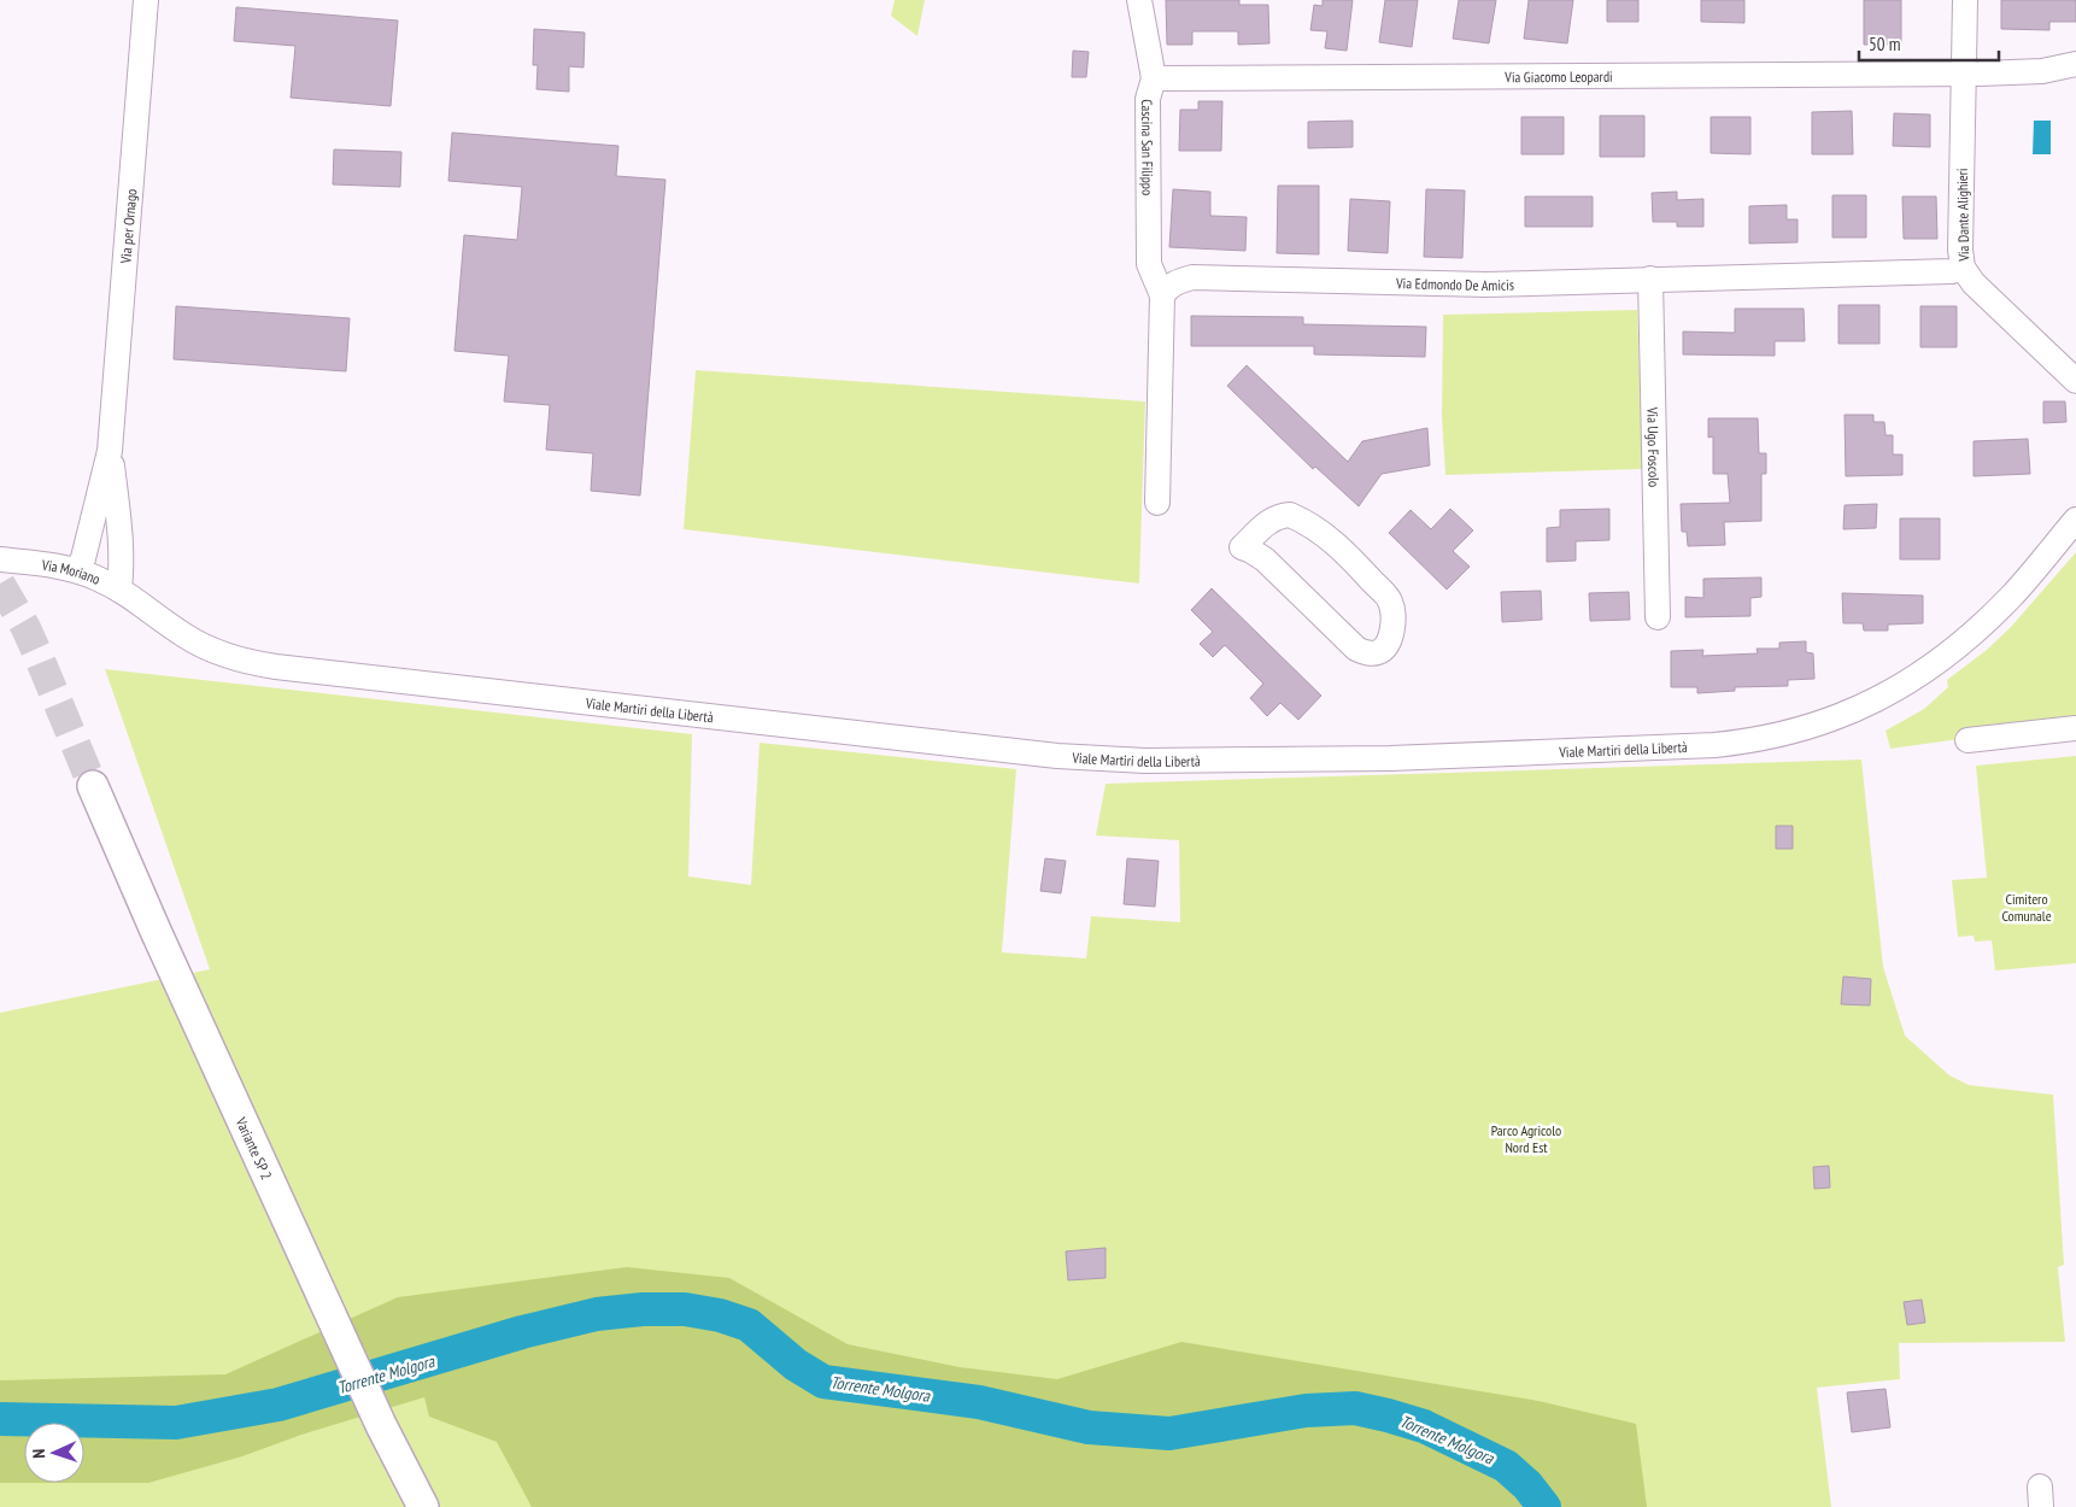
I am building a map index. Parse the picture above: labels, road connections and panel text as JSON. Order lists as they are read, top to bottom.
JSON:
{
  "streets": {
    "main road": ["Variante SP 2"],
    "street": [
      "Via Giacomo Leopardi",
      "Cascina San Filippo",
      "Via Dante Alighieri",
      "Via per Ornago",
      "Via Edmondo De Amicis",
      "Via Ugo Foscolo",
      "Via Moriano",
      "Viale Martiri della Libertà"
    ]
  },
  "crossings": [
    ["Via Giacomo Leopardi", "Cascina San Filippo"],
    ["Via Giacomo Leopardi", "Via Dante Alighieri"],
    ["Cascina San Filippo", "Via Edmondo De Amicis"],
    ["Via Dante Alighieri", "Via Edmondo De Amicis"],
    ["Via per Ornago", "Via Moriano"],
    ["Via per Ornago", "Viale Martiri della Libertà"],
    ["Via Edmondo De Amicis", "Via Ugo Foscolo"],
    ["Via Moriano", "Viale Martiri della Libertà"]
  ],
  "water": ["Torrente Molgora"],
  "parks": ["Cimitero Comunale", "Parco Agricolo Nord Est"],
  "scale_bar": "50 m",
  "north": "left"
}
